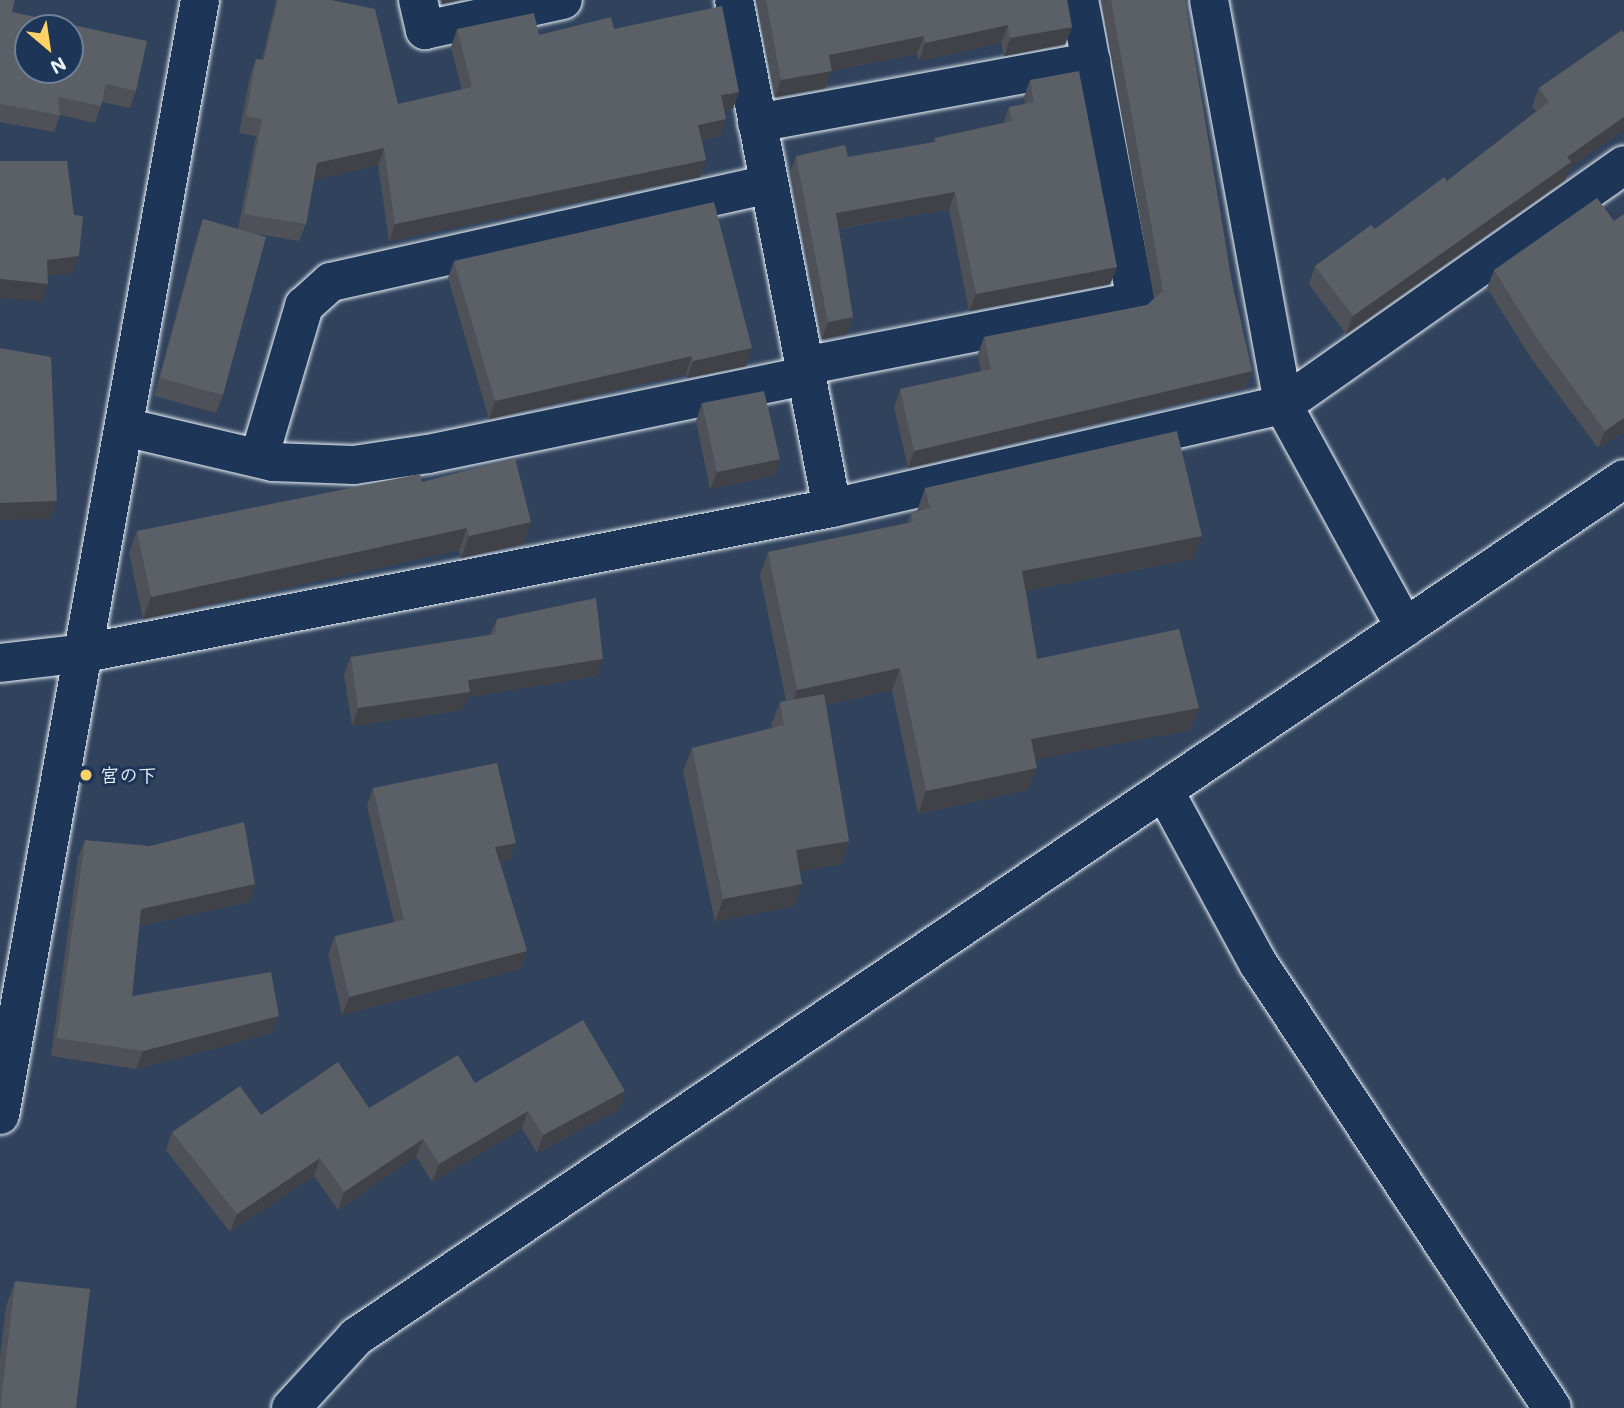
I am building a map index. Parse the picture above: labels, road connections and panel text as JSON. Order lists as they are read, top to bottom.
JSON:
{
  "places": ["宮の下"],
  "north": "bottom right"
}
